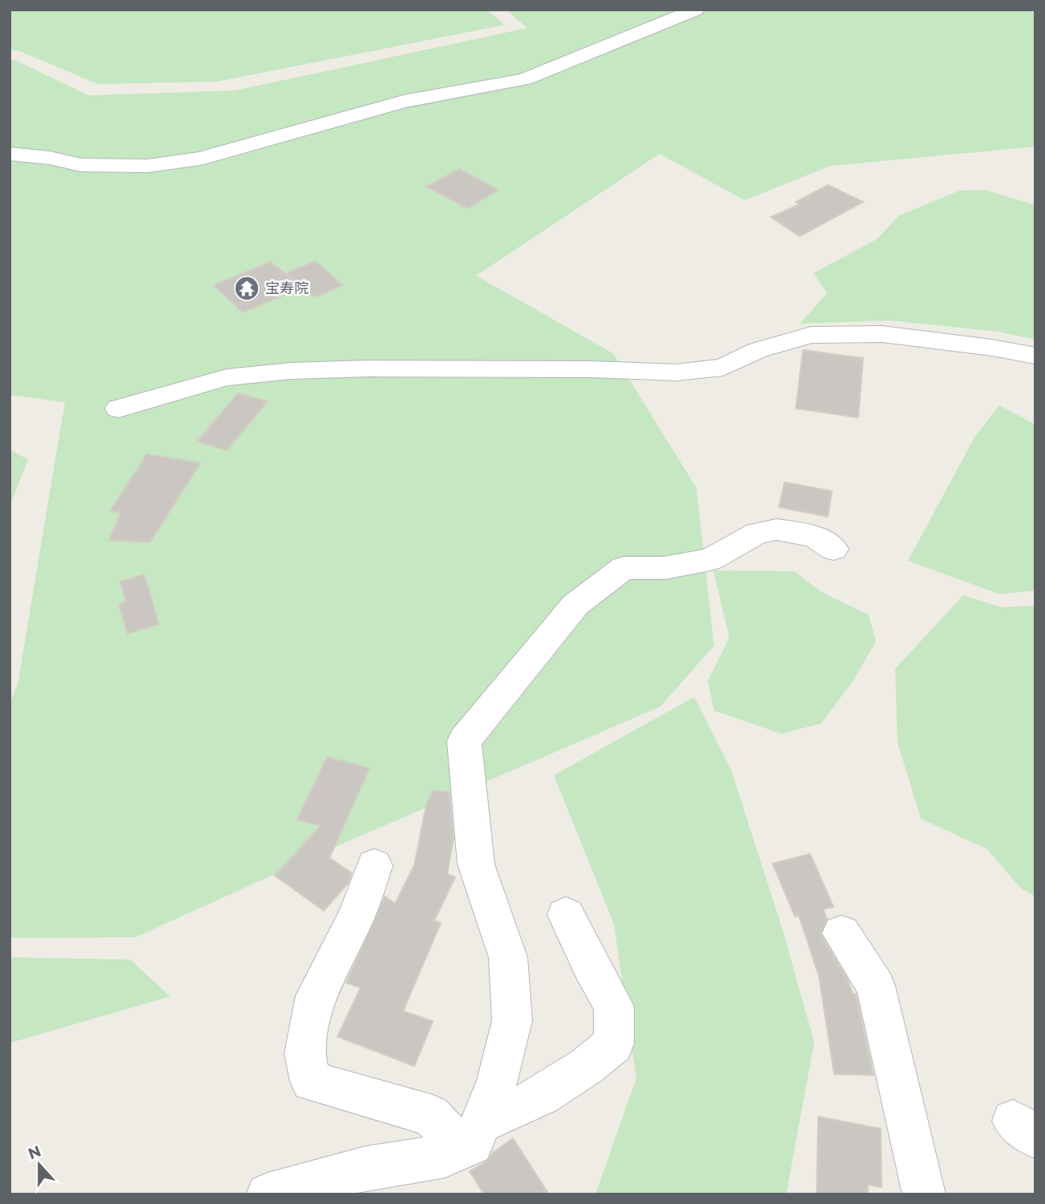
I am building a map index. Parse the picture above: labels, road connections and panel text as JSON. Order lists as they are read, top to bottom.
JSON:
{
  "places": {
    "temple": ["宝寿院"]
  },
  "north": "top"
}
